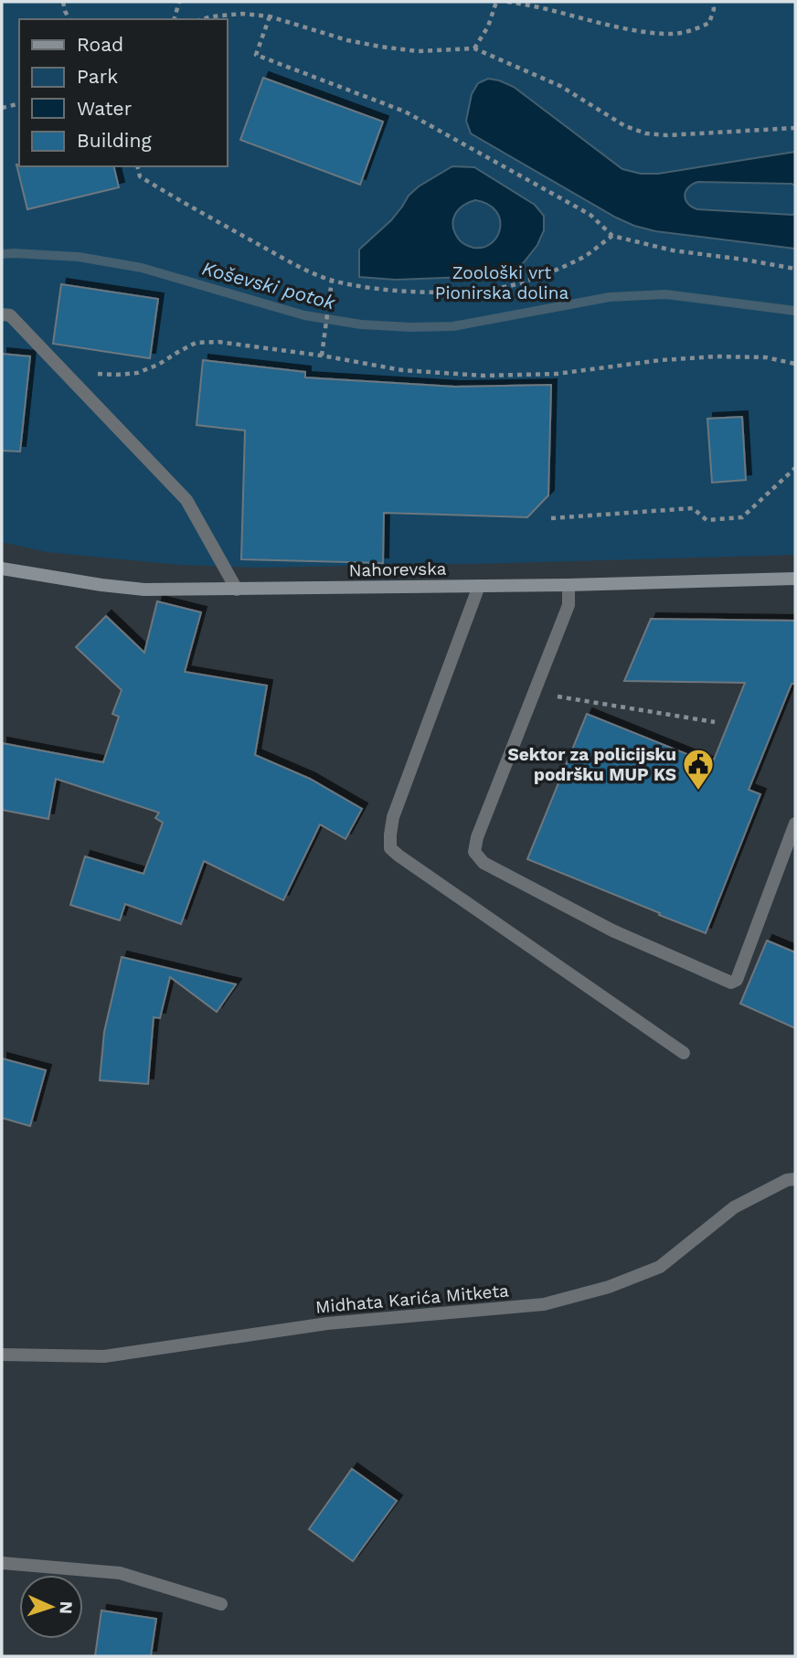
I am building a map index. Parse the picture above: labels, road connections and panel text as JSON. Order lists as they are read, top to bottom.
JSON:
{
  "streets": {
    "street": ["Nahorevska", "Midhata Karića Mitketa"]
  },
  "water": ["Koševski potok"],
  "parks": ["Zoološki vrt Pionirska dolina"],
  "places": {
    "public building": ["Sektor za policijsku podršku MUP KS"]
  },
  "legend": [
    "Road",
    "Park",
    "Water",
    "Building"
  ],
  "north": "right"
}
